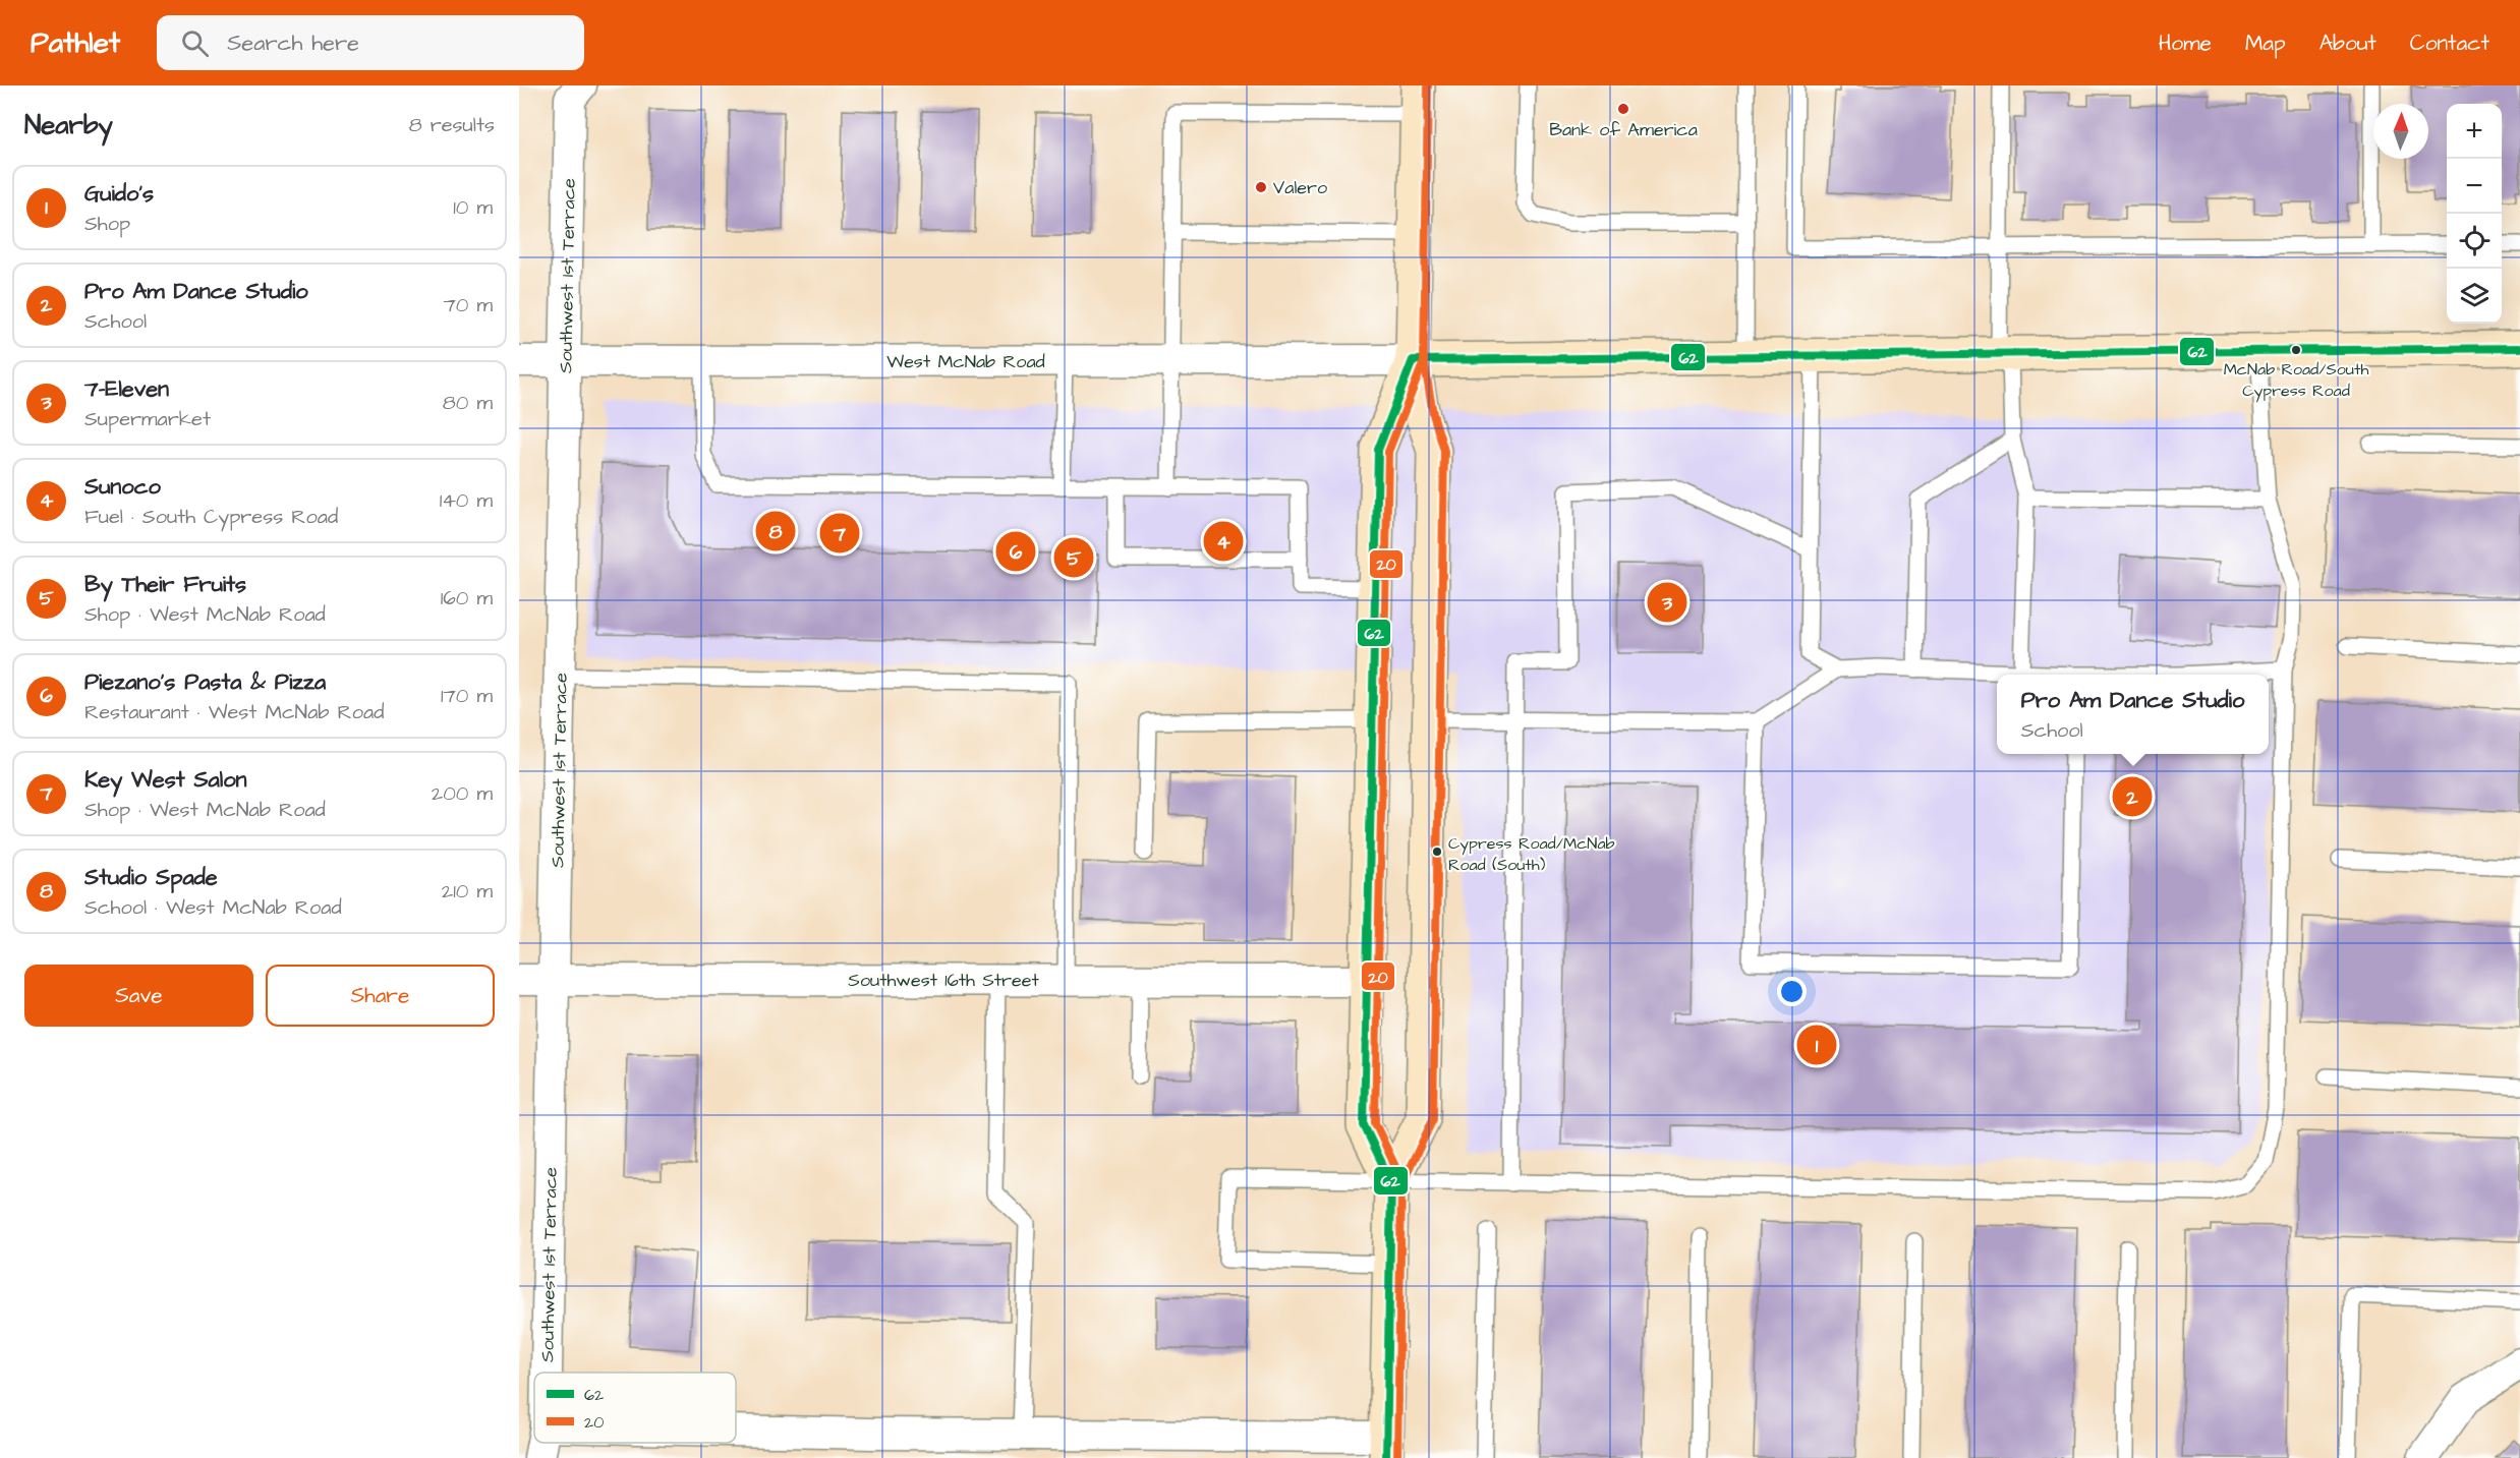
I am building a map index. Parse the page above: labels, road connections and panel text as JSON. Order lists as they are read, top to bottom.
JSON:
{
  "streets": {
    "street": ["Southwest 1st Terrace", "West McNab Road", "Southwest 16th Street"]
  },
  "crossings": [
    ["Southwest 1st Terrace", "West McNab Road"],
    ["Southwest 1st Terrace", "Southwest 16th Street"]
  ],
  "places": [
    "Bank of America",
    "Valero",
    "McNab Road/South Cypress Road",
    "Cypress Road/McNab Road (South)"
  ],
  "lines": ["transit line 20", "transit line 62"],
  "legend": ["62", "20"],
  "north": "top",
  "page": {
    "header": "Pathlet",
    "search": "Search here",
    "nav": [
      "Home",
      "Map",
      "About",
      "Contact"
    ],
    "heading": ["Nearby", "8 results"],
    "map_buttons": ["+", "−"],
    "list": [
      {
        "mark": "1",
        "name": "Guido's",
        "note": "Shop",
        "value": "10 m"
      },
      {
        "mark": "2",
        "name": "Pro Am Dance Studio",
        "note": "School",
        "value": "70 m"
      },
      {
        "mark": "3",
        "name": "7-Eleven",
        "note": "Supermarket",
        "value": "80 m"
      },
      {
        "mark": "4",
        "name": "Sunoco",
        "note": "Fuel · South Cypress Road",
        "value": "140 m"
      },
      {
        "mark": "5",
        "name": "By Their Fruits",
        "note": "Shop · West McNab Road",
        "value": "160 m"
      },
      {
        "mark": "6",
        "name": "Piezano's Pasta & Pizza",
        "note": "Restaurant · West McNab Road",
        "value": "170 m"
      },
      {
        "mark": "7",
        "name": "Key West Salon",
        "note": "Shop · West McNab Road",
        "value": "200 m"
      },
      {
        "mark": "8",
        "name": "Studio Spade",
        "note": "School · West McNab Road",
        "value": "210 m"
      }
    ],
    "pins": [
      "8",
      "7",
      "4",
      "6",
      "5",
      "3",
      "2",
      "1"
    ],
    "popup": ["Pro Am Dance Studio", "School"],
    "buttons": ["Save", "Share"]
  }
}
